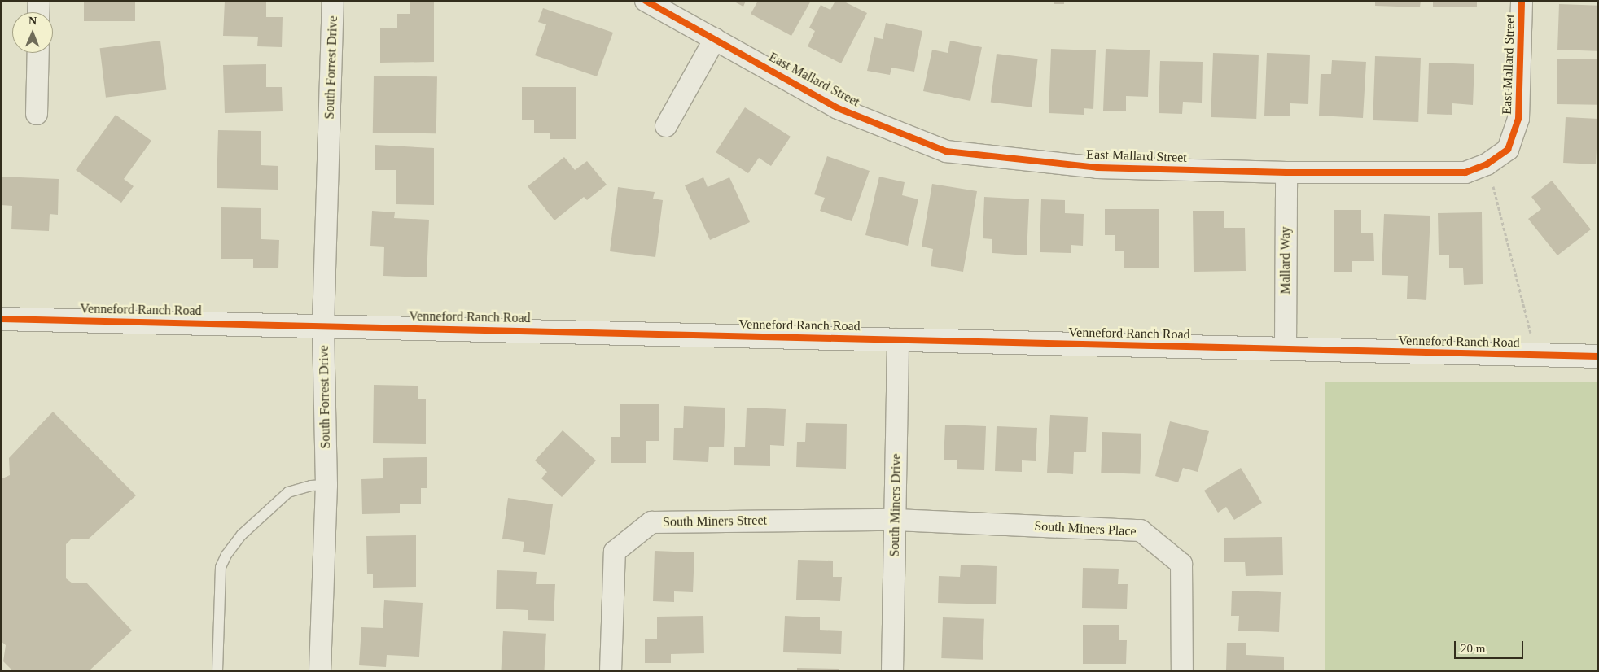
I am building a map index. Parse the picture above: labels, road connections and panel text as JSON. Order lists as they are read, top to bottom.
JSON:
{
  "streets": {
    "street": [
      "East Mallard Street",
      "South Forrest Drive",
      "Mallard Way",
      "Venneford Ranch Road",
      "South Miners Drive",
      "South Miners Street",
      "South Miners Place"
    ]
  },
  "crossings": [
    ["East Mallard Street", "Mallard Way"],
    ["South Forrest Drive", "Venneford Ranch Road"],
    ["Mallard Way", "Venneford Ranch Road"],
    ["Venneford Ranch Road", "South Miners Drive"],
    ["South Miners Drive", "South Miners Street"],
    ["South Miners Drive", "South Miners Place"],
    ["South Miners Street", "South Miners Place"]
  ],
  "scale_bar": "20 m",
  "north": "top"
}
